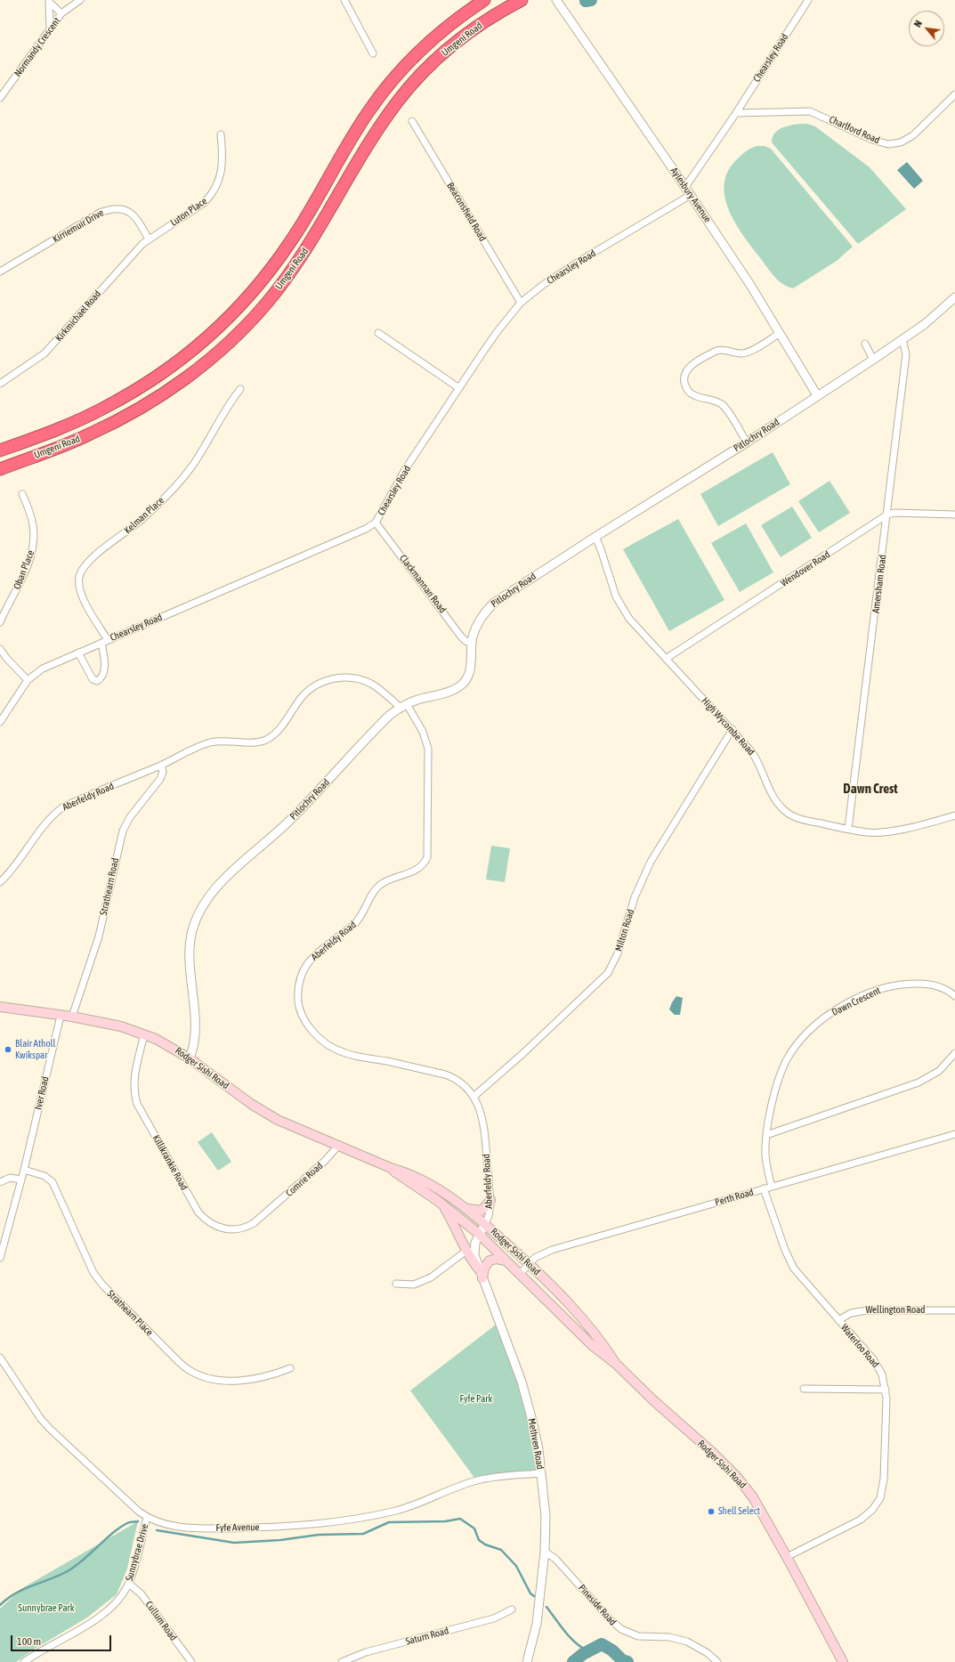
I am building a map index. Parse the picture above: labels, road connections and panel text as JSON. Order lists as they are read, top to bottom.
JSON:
{
  "streets": {
    "highway": ["Umgeni Road"],
    "main road": ["Rodger Sishi Road"],
    "street": [
      "Normandy Crescent",
      "Chearsley Road",
      "Charlford Road",
      "Aylesbury Avenue",
      "Luton Place",
      "Beaconsfield Road",
      "Kirriemuir Drive",
      "Kirkmichael Road",
      "Pitlochry Road",
      "Kelman Place",
      "Wendover Road",
      "Oban Place",
      "Clackmannan Road",
      "Amersham Road",
      "High Wycombe Road",
      "Aberfeldy Road",
      "Strathearn Road",
      "Milton Road",
      "Dawn Crescent",
      "Iver Road",
      "Killikrankie Road",
      "Comrie Road",
      "Perth Road",
      "Wellington Road",
      "Strathearn Place",
      "Waterloo Road",
      "Methven Road",
      "Fyfe Avenue",
      "Sunnybrae Drive",
      "Pineside Road",
      "Cullum Road",
      "Saturn Road"
    ]
  },
  "crossings": [
    ["Chearsley Road", "Charlford Road"],
    ["Chearsley Road", "Aylesbury Avenue"],
    ["Chearsley Road", "Beaconsfield Road"],
    ["Chearsley Road", "Kelman Place"],
    ["Chearsley Road", "Clackmannan Road"],
    ["Aylesbury Avenue", "Pitlochry Road"],
    ["Luton Place", "Kirriemuir Drive"],
    ["Luton Place", "Kirkmichael Road"],
    ["Kirriemuir Drive", "Kirkmichael Road"],
    ["Pitlochry Road", "Clackmannan Road"],
    ["Pitlochry Road", "Amersham Road"],
    ["Pitlochry Road", "High Wycombe Road"],
    ["Pitlochry Road", "Aberfeldy Road"],
    ["Pitlochry Road", "Rodger Sishi Road"],
    ["Wendover Road", "Amersham Road"],
    ["Wendover Road", "High Wycombe Road"],
    ["Amersham Road", "High Wycombe Road"],
    ["High Wycombe Road", "Milton Road"],
    ["Aberfeldy Road", "Strathearn Road"],
    ["Aberfeldy Road", "Milton Road"],
    ["Aberfeldy Road", "Rodger Sishi Road"],
    ["Aberfeldy Road", "Methven Road"],
    ["Strathearn Road", "Rodger Sishi Road"],
    ["Dawn Crescent", "Perth Road"],
    ["Rodger Sishi Road", "Iver Road"],
    ["Rodger Sishi Road", "Killikrankie Road"],
    ["Rodger Sishi Road", "Comrie Road"],
    ["Rodger Sishi Road", "Perth Road"],
    ["Rodger Sishi Road", "Waterloo Road"],
    ["Rodger Sishi Road", "Methven Road"],
    ["Iver Road", "Strathearn Place"],
    ["Killikrankie Road", "Comrie Road"],
    ["Perth Road", "Waterloo Road"],
    ["Wellington Road", "Waterloo Road"],
    ["Methven Road", "Fyfe Avenue"],
    ["Methven Road", "Pineside Road"],
    ["Fyfe Avenue", "Sunnybrae Drive"],
    ["Sunnybrae Drive", "Cullum Road"]
  ],
  "districts": ["Dawn Crest"],
  "parks": ["Fyfe Park", "Sunnybrae Park"],
  "places": ["Blair Atholl Kwikspar", "Shell Select"],
  "scale_bar": "100 m",
  "north": "top left"
}
